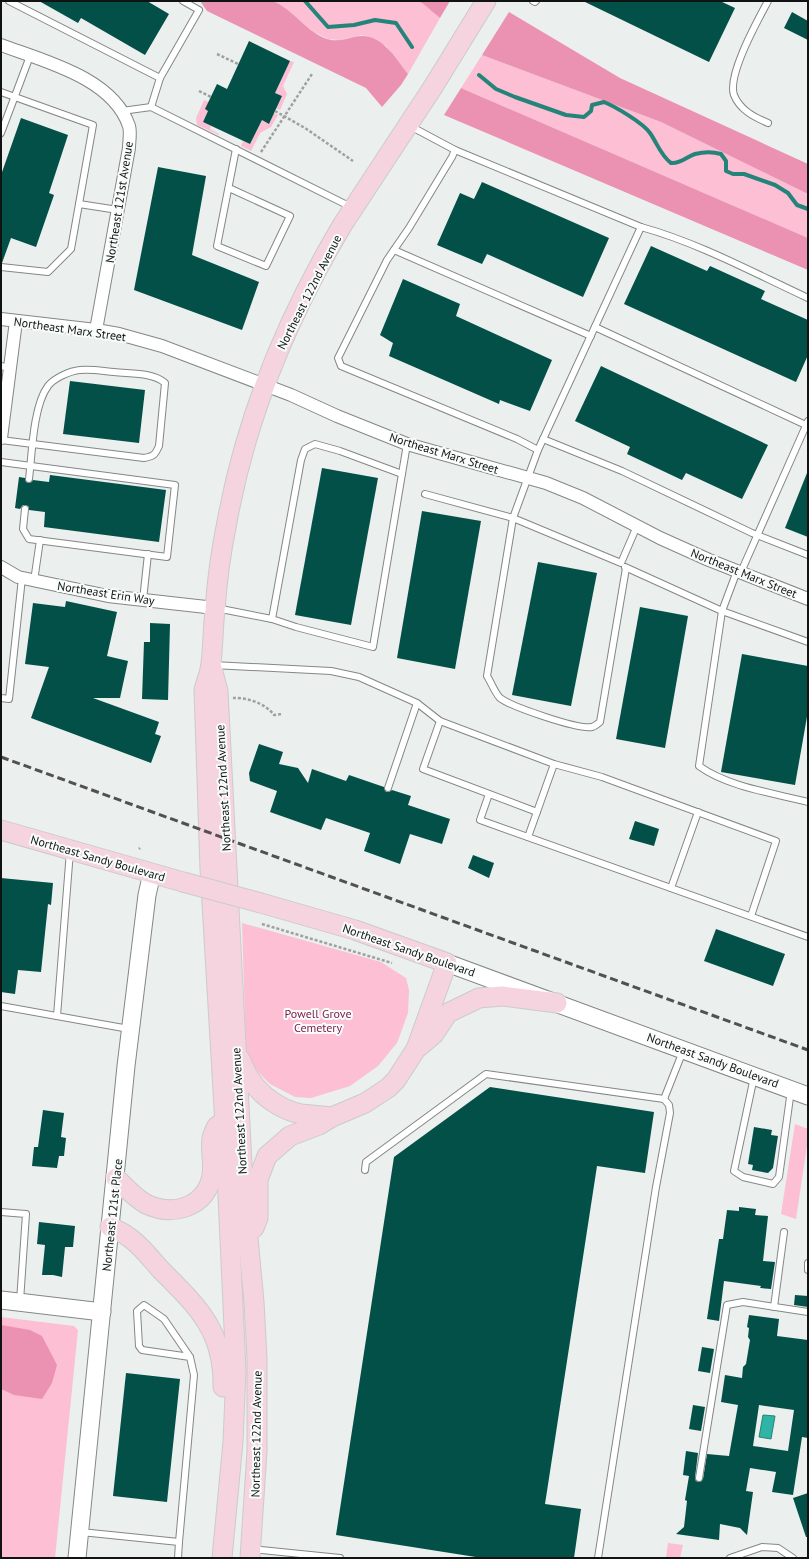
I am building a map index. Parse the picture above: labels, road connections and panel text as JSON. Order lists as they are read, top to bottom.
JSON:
{
  "streets": {
    "main road": ["Northeast 122nd Avenue", "Northeast Sandy Boulevard"],
    "street": [
      "Northeast 121st Avenue",
      "Northeast Marx Street",
      "Northeast Erin Way",
      "Northeast 121st Place"
    ]
  },
  "crossings": [
    ["Northeast 121st Avenue", "Northeast Marx Street"],
    ["Northeast 122nd Avenue", "Northeast Marx Street"],
    ["Northeast 122nd Avenue", "Northeast Erin Way"],
    ["Northeast Sandy Boulevard", "Northeast 121st Place"]
  ],
  "parks": ["Powell Grove Cemetery"]
}
